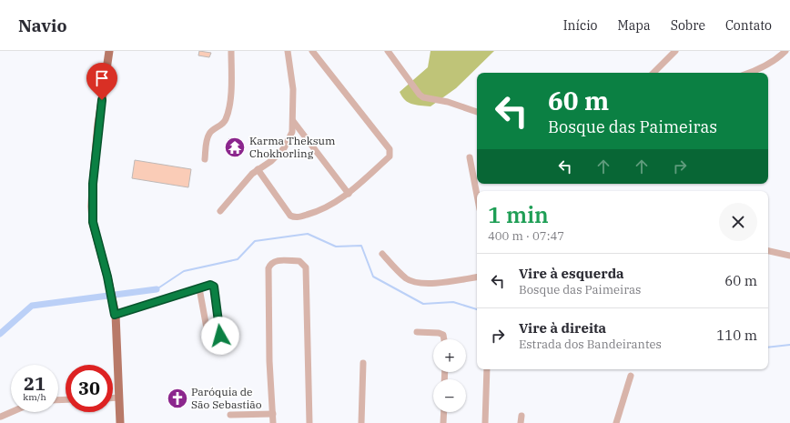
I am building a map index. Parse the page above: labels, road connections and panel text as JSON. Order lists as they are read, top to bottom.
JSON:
{
  "places": {
    "temple": ["Karma Theksum Chokhorling"],
    "church": ["Paróquia de São Sebastião"]
  },
  "page": {
    "header": "Navio",
    "nav": [
      "Início",
      "Mapa",
      "Sobre",
      "Contato"
    ],
    "turn": ["60 m", "Bosque das Paimeiras"],
    "heading": ["1 min", "400 m · 07:47"],
    "list": [
      {
        "name": "Vire à esquerda",
        "note": "Bosque das Paimeiras",
        "value": "60 m"
      },
      {
        "name": "Vire à direita",
        "note": "Estrada dos Bandeirantes",
        "value": "110 m"
      }
    ],
    "map_buttons": ["+", "−"],
    "speed": "21 km/h",
    "limit": "30"
  }
}
